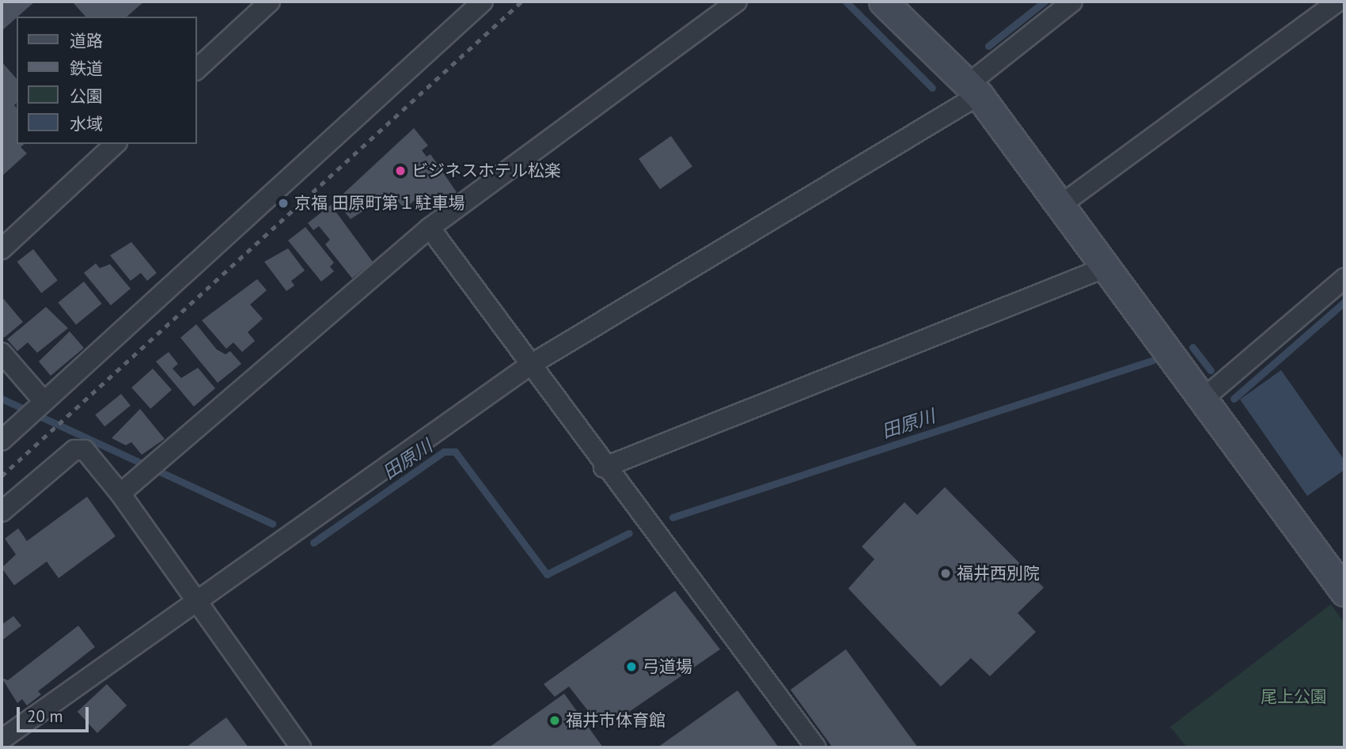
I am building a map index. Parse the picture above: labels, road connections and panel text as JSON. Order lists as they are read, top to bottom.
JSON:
{
  "water": ["田原川"],
  "parks": ["尾上公園"],
  "places": [
    "ビジネスホテル松楽",
    "京福 田原町第１駐車場",
    "福井西別院",
    "弓道場",
    "福井市体育館"
  ],
  "legend": [
    "道路",
    "鉄道",
    "公園",
    "水域"
  ],
  "scale_bar": "20 m"
}
